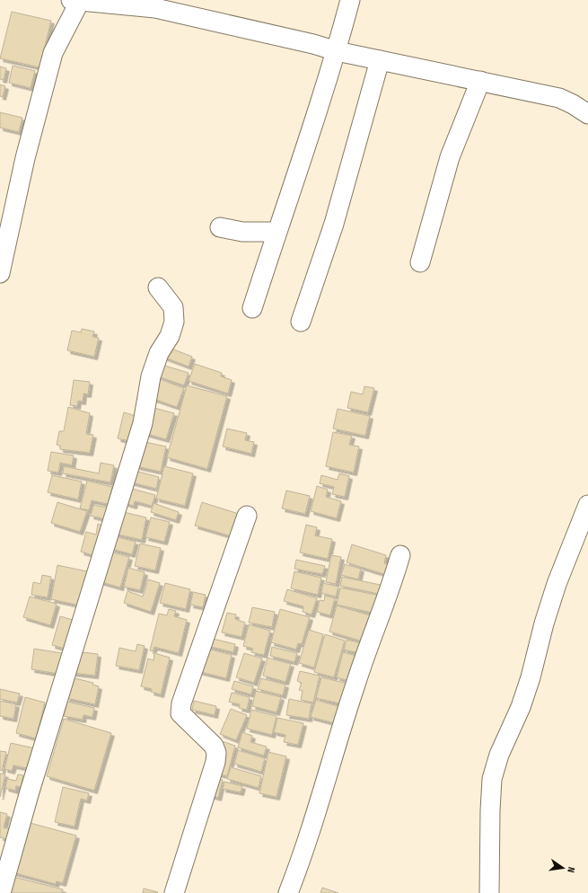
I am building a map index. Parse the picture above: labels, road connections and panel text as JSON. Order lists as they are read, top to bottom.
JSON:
{
  "north": "right"
}
